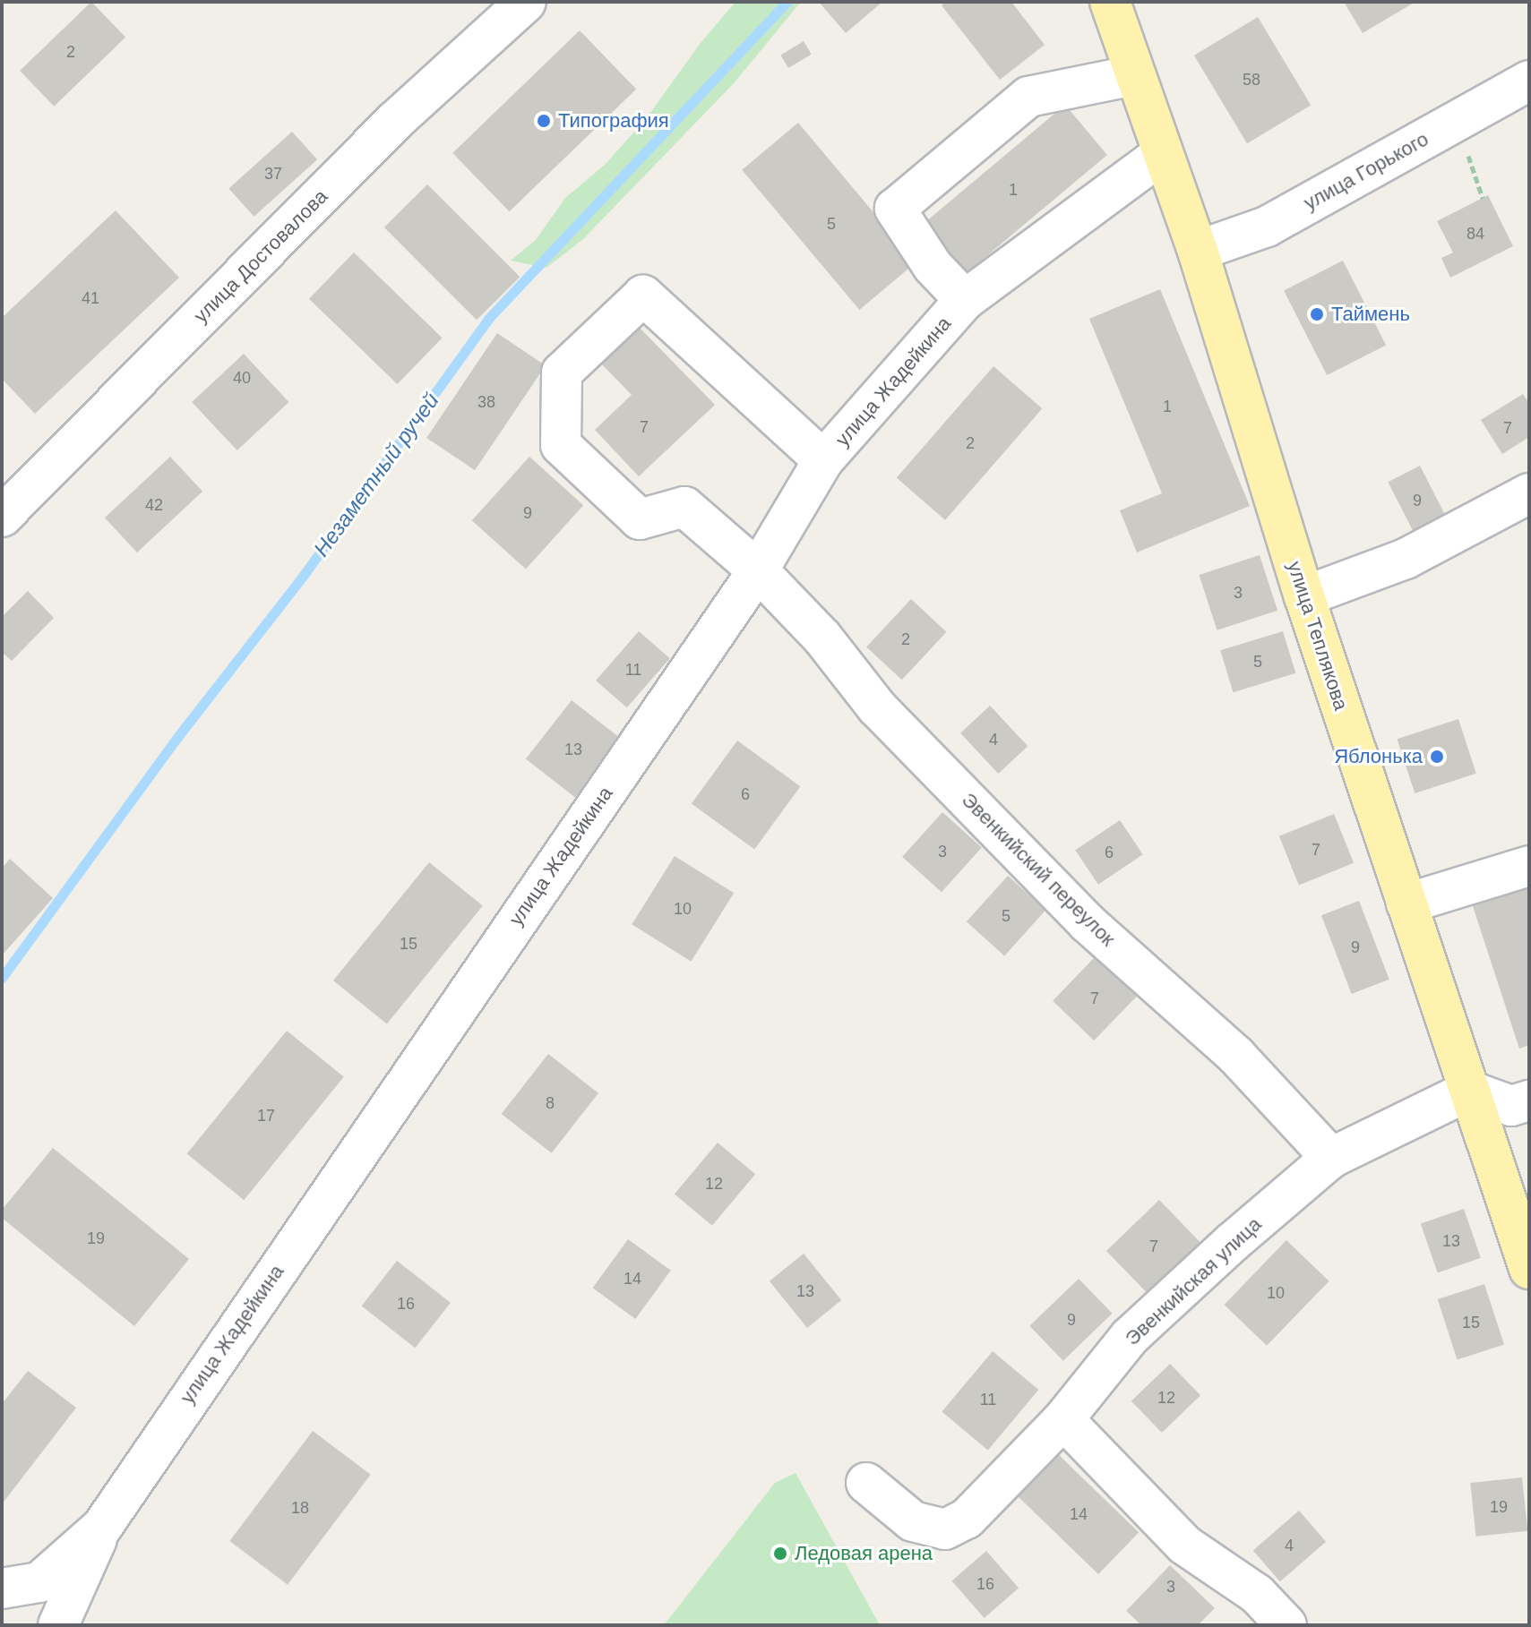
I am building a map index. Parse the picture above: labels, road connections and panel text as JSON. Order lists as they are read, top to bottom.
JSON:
{
  "streets": {
    "main road": ["улица Теплякова"],
    "street": [
      "улица Горького",
      "улица Достовалова",
      "улица Жадейкина",
      "Эвенкийский переулок",
      "Эвенкийская улица"
    ]
  },
  "crossings": [
    ["улица Горького", "улица Теплякова"],
    ["улица Жадейкина", "улица Теплякова"],
    ["улица Жадейкина", "Эвенкийский переулок"],
    ["улица Теплякова", "Эвенкийская улица"],
    ["Эвенкийский переулок", "Эвенкийская улица"]
  ],
  "water": ["Незаметный ручей"],
  "places": [
    "Типография",
    "Таймень",
    "Яблонька",
    "Ледовая арена"
  ],
  "house_numbers": [
    "2",
    "58",
    "37",
    "1",
    "5",
    "84",
    "41",
    "40",
    "38",
    "1",
    "7",
    "7",
    "2",
    "9",
    "42",
    "9",
    "3",
    "2",
    "5",
    "11",
    "4",
    "13",
    "6",
    "7",
    "3",
    "6",
    "10",
    "5",
    "15",
    "9",
    "7",
    "8",
    "17",
    "12",
    "19",
    "13",
    "7",
    "14",
    "13",
    "10",
    "16",
    "9",
    "15",
    "12",
    "11",
    "19",
    "18",
    "14",
    "4",
    "16",
    "3"
  ]
}
